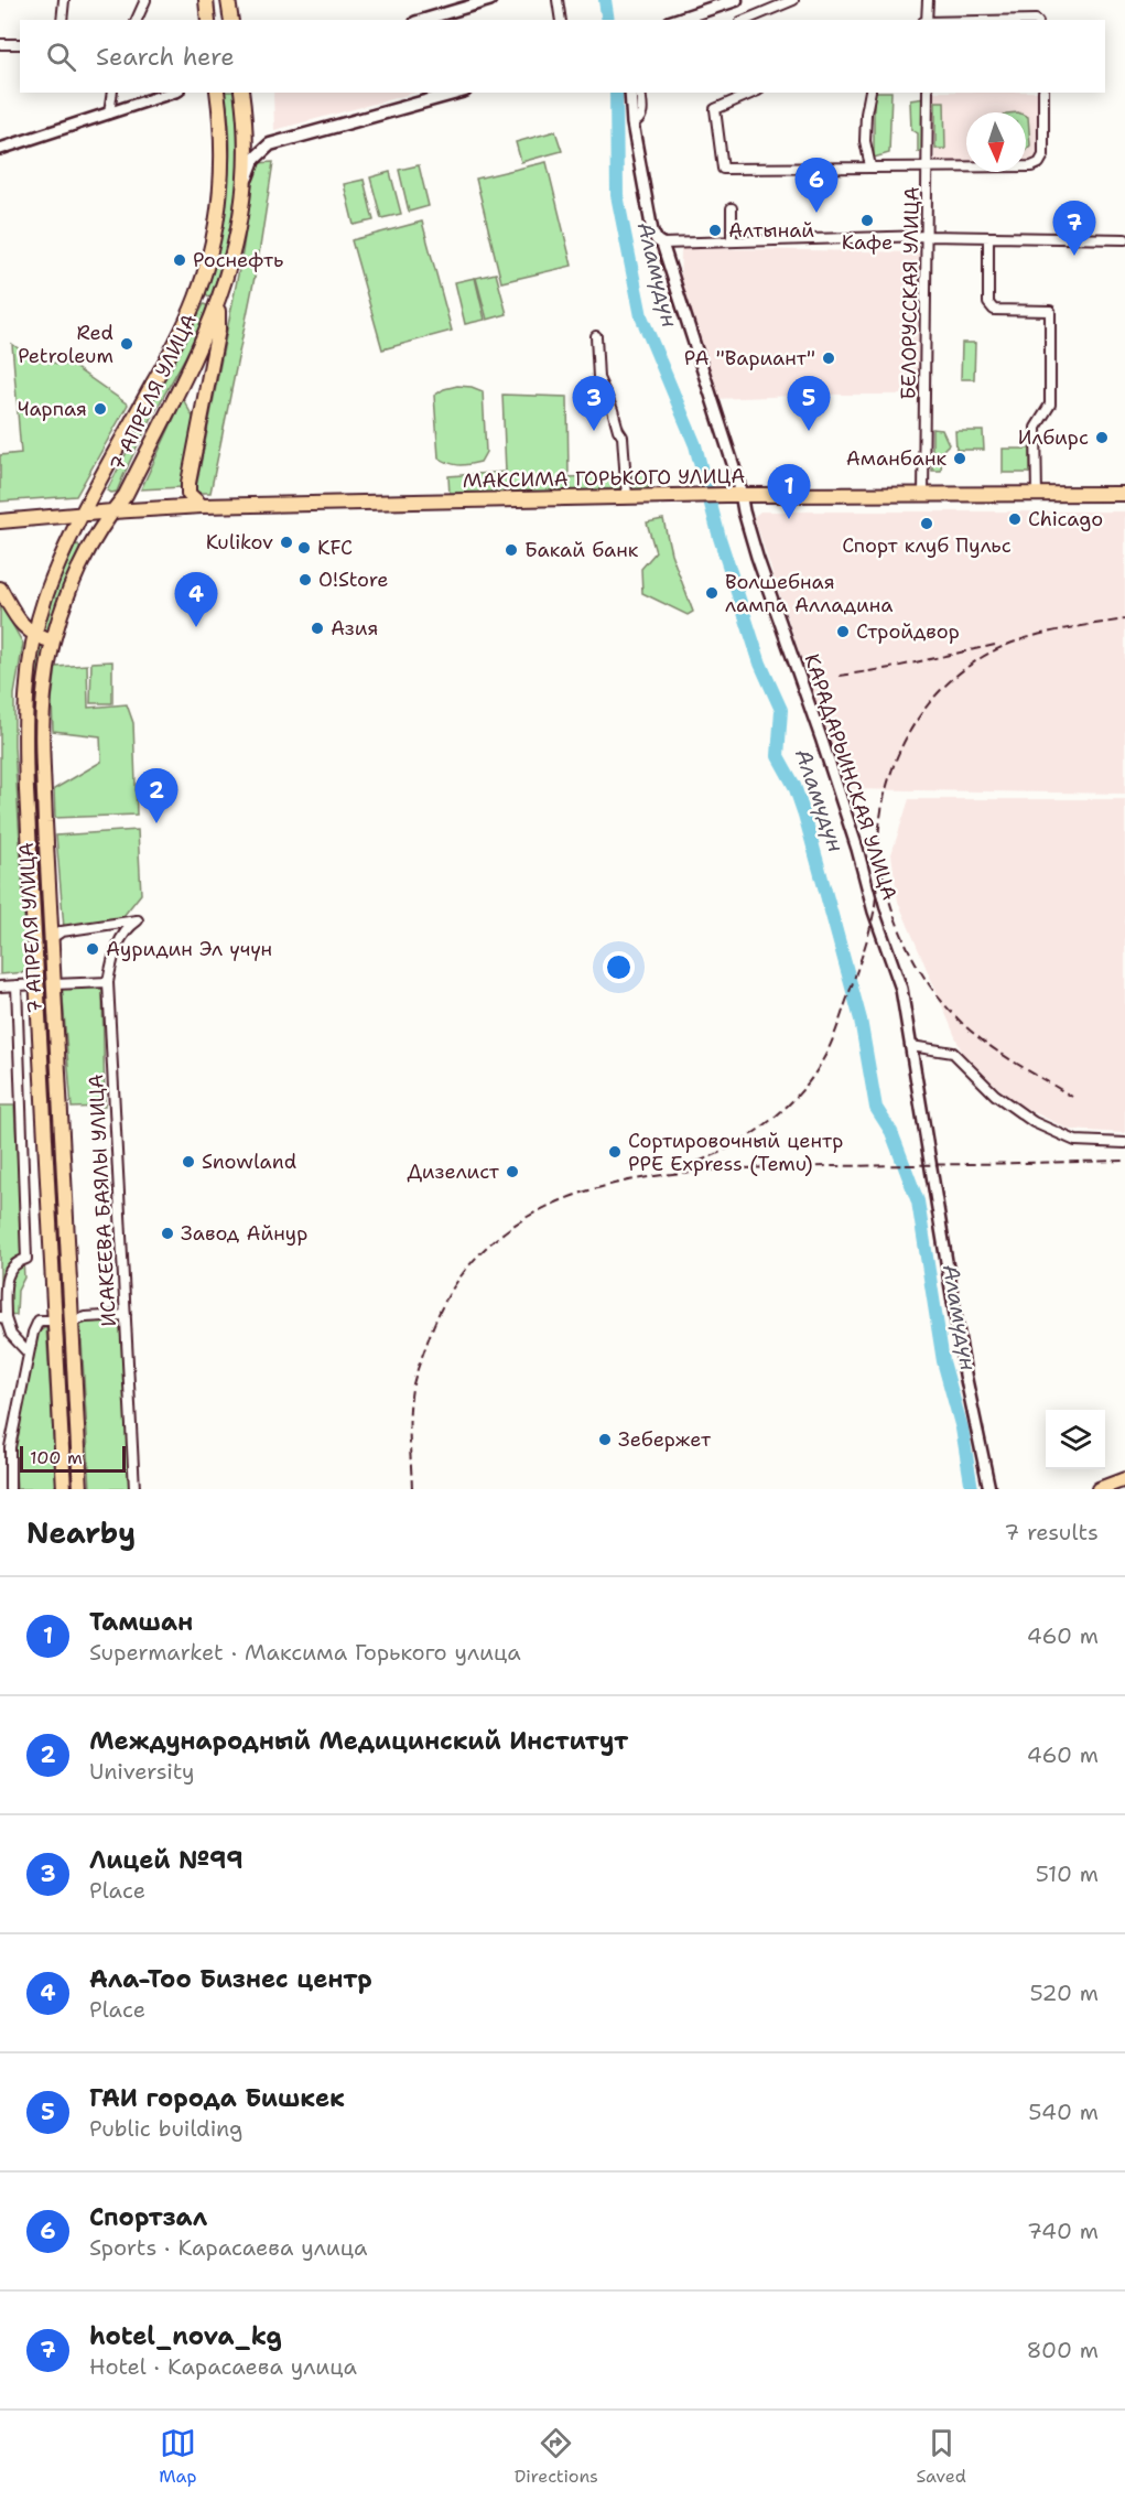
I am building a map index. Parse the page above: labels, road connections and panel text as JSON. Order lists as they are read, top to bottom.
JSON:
{
  "streets": {
    "main road": ["7 АПРЕЛЯ УЛИЦА", "МАКСИМА ГОРЬКОГО УЛИЦА"],
    "street": ["БЕЛОРУССКАЯ УЛИЦА", "КАРАДАРЬИНСКАЯ УЛИЦА", "ИСАКЕЕВА БАЯЛЫ УЛИЦА"]
  },
  "crossings": [
    ["БЕЛОРУССКАЯ УЛИЦА", "МАКСИМА ГОРЬКОГО УЛИЦА"],
    ["7 АПРЕЛЯ УЛИЦА", "МАКСИМА ГОРЬКОГО УЛИЦА"],
    ["7 АПРЕЛЯ УЛИЦА", "ИСАКЕЕВА БАЯЛЫ УЛИЦА"],
    ["МАКСИМА ГОРЬКОГО УЛИЦА", "КАРАДАРЬИНСКАЯ УЛИЦА"]
  ],
  "water": ["Аламүдүн"],
  "places": [
    "Кафе",
    "Алтынай",
    "Роснефть",
    "Red Petroleum",
    "РА \"Вариант\"",
    "Чарпая",
    "Илбирс",
    "Аманбанк",
    "Chicago",
    "Спорт клуб Пульс",
    "Kulikov",
    "KFC",
    "Бакай банк",
    "O!Store",
    "Волшебная лампа Алладина",
    "Азия",
    "Стройдвор",
    "Ауридин Эл үчүн",
    "Сортировочный центр PPE Express (Temu)",
    "Snowland",
    "Дизелист",
    "Завод Айнур",
    "Зебержет"
  ],
  "scale_bar": "100 m",
  "north": "bottom",
  "page": {
    "search": "Search here",
    "pins": [
      "6",
      "7",
      "3",
      "5",
      "1",
      "4",
      "2"
    ],
    "scale": "100 m",
    "heading": ["Nearby", "7 results"],
    "list": [
      {
        "mark": "1",
        "name": "Тамшан",
        "note": "Supermarket · Максима Горького улица",
        "value": "460 m"
      },
      {
        "mark": "2",
        "name": "Международный Медицинский Институт",
        "note": "University",
        "value": "460 m"
      },
      {
        "mark": "3",
        "name": "Лицей №99",
        "note": "Place",
        "value": "510 m"
      },
      {
        "mark": "4",
        "name": "Ала-Тоо Бизнес центр",
        "note": "Place",
        "value": "520 m"
      },
      {
        "mark": "5",
        "name": "ГАИ города Бишкек",
        "note": "Public building",
        "value": "540 m"
      },
      {
        "mark": "6",
        "name": "Спортзал",
        "note": "Sports · Карасаева улица",
        "value": "740 m"
      },
      {
        "mark": "7",
        "name": "hotel_nova_kg",
        "note": "Hotel · Карасаева улица",
        "value": "800 m"
      }
    ],
    "nav": ["Map", "Directions", "Saved"]
  }
}
